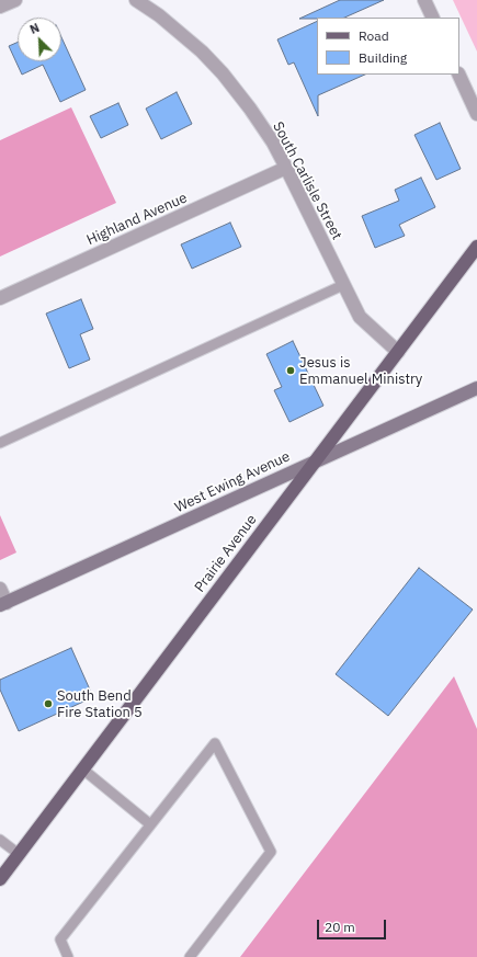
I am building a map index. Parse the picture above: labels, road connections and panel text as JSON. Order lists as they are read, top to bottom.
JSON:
{
  "streets": {
    "main road": ["Prairie Avenue"],
    "street": ["South Carlisle Street", "Highland Avenue", "West Ewing Avenue"]
  },
  "crossings": [
    ["South Carlisle Street", "Highland Avenue"],
    ["South Carlisle Street", "Prairie Avenue"],
    ["West Ewing Avenue", "Prairie Avenue"]
  ],
  "places": ["Jesus is Emmanuel Ministry", "South Bend Fire Station 5"],
  "legend": ["Road", "Building"],
  "scale_bar": "20 m",
  "north": "top left"
}
